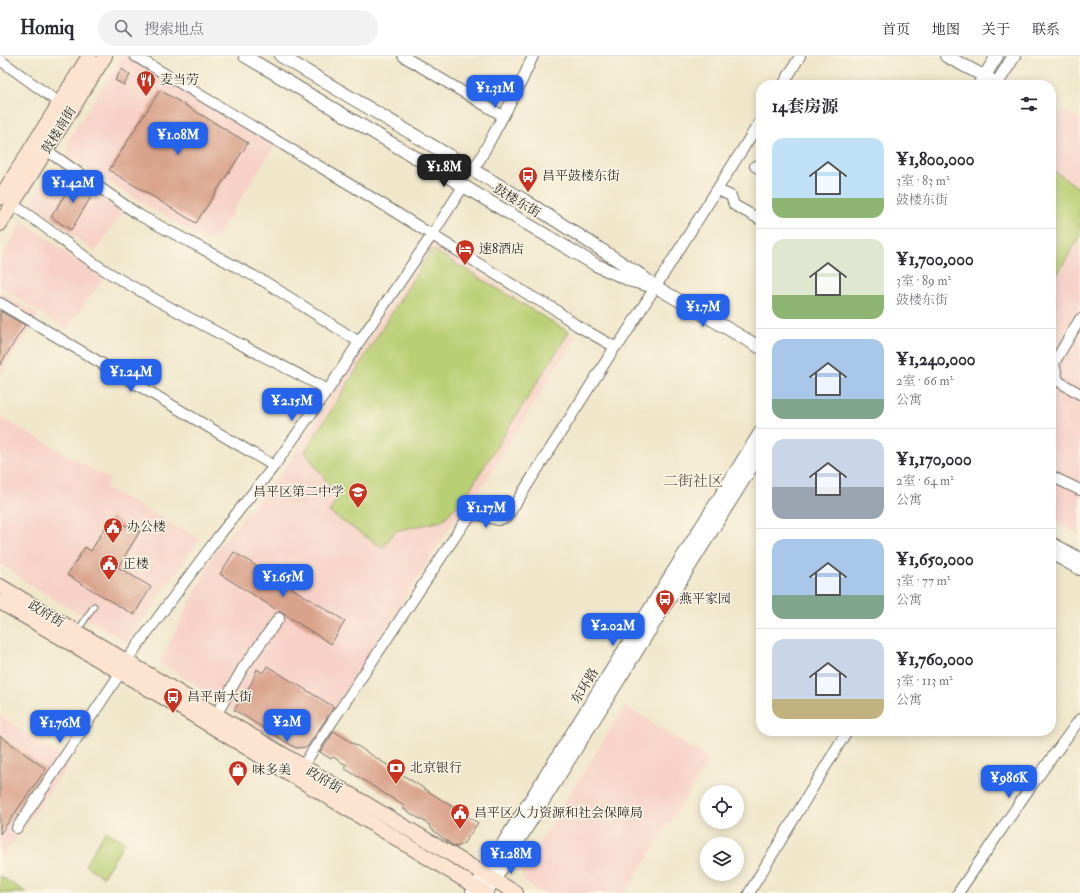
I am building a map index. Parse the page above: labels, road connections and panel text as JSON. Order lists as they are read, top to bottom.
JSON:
{
  "streets": {
    "main road": ["鼓楼南街", "政府街"],
    "street": ["鼓楼东街", "东环路"]
  },
  "crossings": [
    ["政府街", "东环路"]
  ],
  "districts": ["二街社区"],
  "places": {
    "restaurant": ["麦当劳"],
    "bus stop": ["昌平鼓楼东街", "燕平家园", "昌平南大街"],
    "hotel": ["速8酒店"],
    "school or university": ["昌平区第二中学"],
    "public building": ["办公楼", "正楼", "昌平区人力资源和社会保障局"],
    "bank": ["北京银行"],
    "shop": ["味多美"]
  },
  "page": {
    "header": "Homiq",
    "search": "搜索地点",
    "nav": [
      "首页",
      "地图",
      "关于",
      "联系"
    ],
    "price": [
      "¥1.31M",
      "¥1.08M",
      "¥1.8M",
      "¥1.42M",
      "¥1.7M",
      "¥1.24M",
      "¥2.15M",
      "¥1.17M",
      "¥1.65M",
      "¥2.02M",
      "¥2M",
      "¥1.76M",
      "¥986K",
      "¥1.28M"
    ],
    "heading": "14套房源",
    "list": [
      {
        "name": "¥1,800,000",
        "note": "3室 · 83 m² · 鼓楼东街"
      },
      {
        "name": "¥1,700,000",
        "note": "3室 · 89 m² · 鼓楼东街"
      },
      {
        "name": "¥1,240,000",
        "note": "2室 · 66 m² · 公寓"
      },
      {
        "name": "¥1,170,000",
        "note": "2室 · 64 m² · 公寓"
      },
      {
        "name": "¥1,650,000",
        "note": "3室 · 77 m² · 公寓"
      },
      {
        "name": "¥1,760,000",
        "note": "3室 · 113 m² · 公寓"
      }
    ]
  }
}
